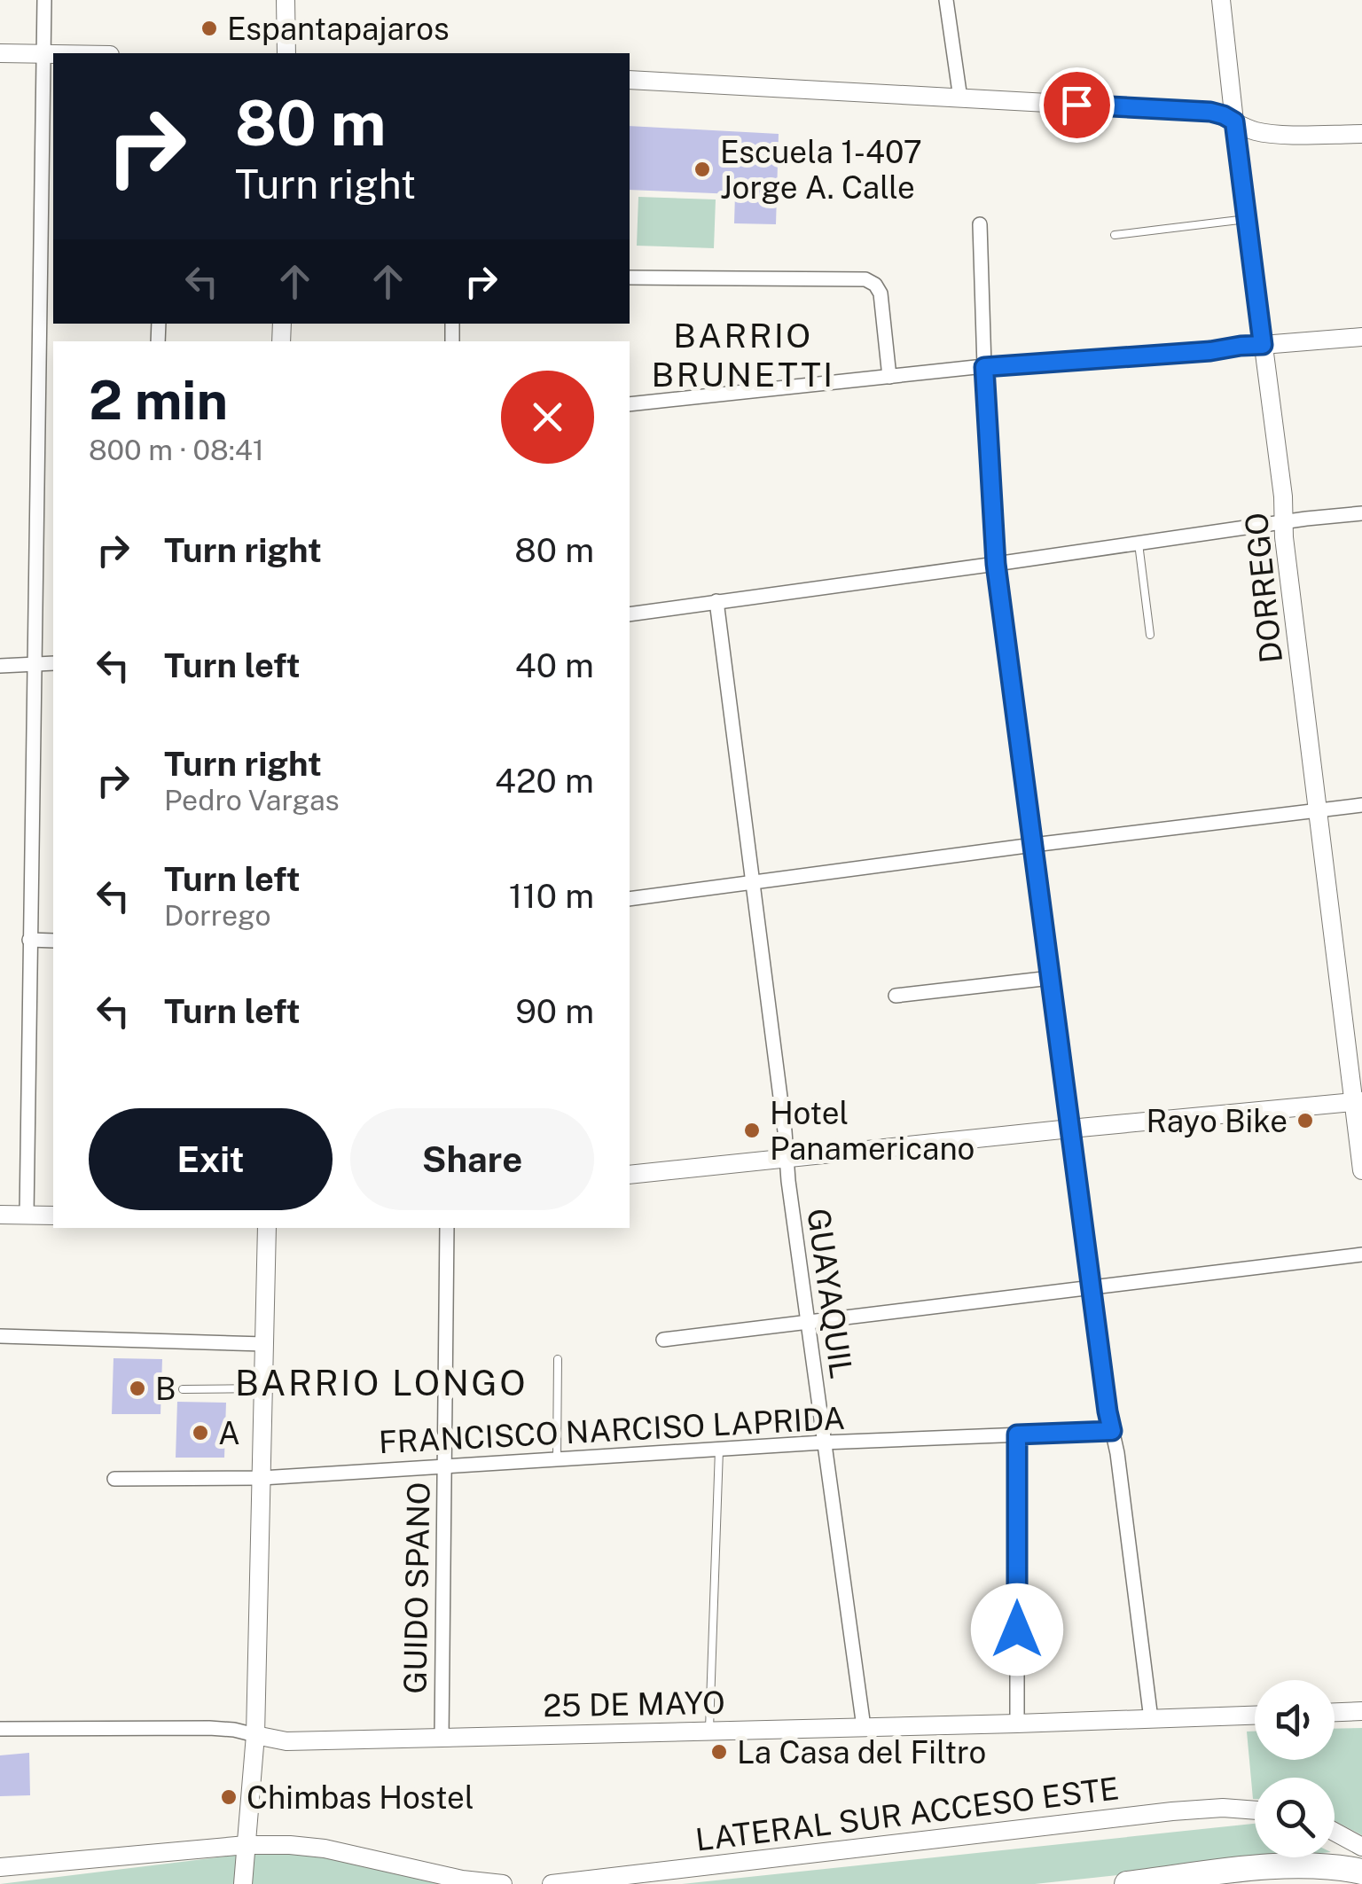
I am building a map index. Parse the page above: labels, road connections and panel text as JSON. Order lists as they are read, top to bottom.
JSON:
{
  "streets": {
    "street": [
      "DORREGO",
      "GUAYAQUIL",
      "FRANCISCO NARCISO LAPRIDA",
      "GUIDO SPANO",
      "25 DE MAYO",
      "LATERAL SUR ACCESO ESTE"
    ]
  },
  "crossings": [
    ["GUAYAQUIL", "FRANCISCO NARCISO LAPRIDA"],
    ["GUAYAQUIL", "25 DE MAYO"],
    ["FRANCISCO NARCISO LAPRIDA", "GUIDO SPANO"],
    ["GUIDO SPANO", "25 DE MAYO"]
  ],
  "districts": ["BARRIO BRUNETTI", "BARRIO LONGO"],
  "places": [
    "Espantapajaros",
    "Escuela 1-407 Jorge A. Calle",
    "Rayo Bike",
    "Hotel Panamericano",
    "B",
    "A",
    "La Casa del Filtro",
    "Chimbas Hostel"
  ],
  "page": {
    "turn": ["80 m", "Turn right"],
    "heading": ["2 min", "800 m · 08:41"],
    "list": [
      {
        "name": "Turn right",
        "value": "80 m"
      },
      {
        "name": "Turn left",
        "value": "40 m"
      },
      {
        "name": "Turn right",
        "note": "Pedro Vargas",
        "value": "420 m"
      },
      {
        "name": "Turn left",
        "note": "Dorrego",
        "value": "110 m"
      },
      {
        "name": "Turn left",
        "value": "90 m"
      }
    ],
    "buttons": ["Exit", "Share"]
  }
}
